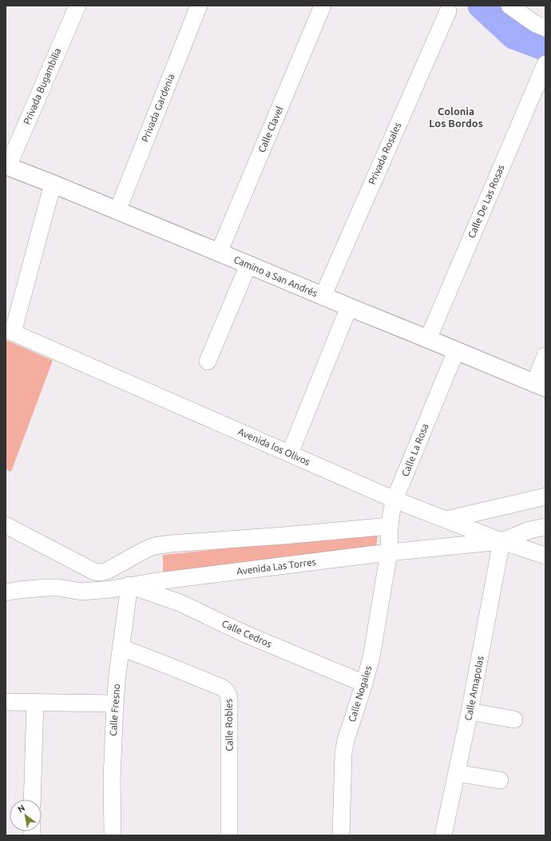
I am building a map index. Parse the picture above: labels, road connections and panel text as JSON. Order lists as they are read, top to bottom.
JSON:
{
  "streets": {
    "street": [
      "Privada Bugambilia",
      "Privada Gardenia",
      "Calle Clavel",
      "Privada Rosales",
      "Calle De Las Rosas",
      "Camino a San Andrés",
      "Avenida los Olivos",
      "Calle La Rosa",
      "Avenida Las Torres",
      "Calle Cedros",
      "Calle Amapolas",
      "Calle Nogales",
      "Calle Fresno",
      "Calle Robles"
    ]
  },
  "crossings": [
    ["Privada Bugambilia", "Camino a San Andrés"],
    ["Privada Gardenia", "Camino a San Andrés"],
    ["Calle Clavel", "Camino a San Andrés"],
    ["Privada Rosales", "Camino a San Andrés"],
    ["Calle De Las Rosas", "Camino a San Andrés"],
    ["Camino a San Andrés", "Calle La Rosa"],
    ["Avenida los Olivos", "Calle La Rosa"],
    ["Avenida los Olivos", "Avenida Las Torres"],
    ["Avenida los Olivos", "Calle Amapolas"],
    ["Calle La Rosa", "Avenida Las Torres"],
    ["Calle La Rosa", "Calle Nogales"],
    ["Avenida Las Torres", "Calle Cedros"],
    ["Avenida Las Torres", "Calle Amapolas"],
    ["Avenida Las Torres", "Calle Nogales"],
    ["Avenida Las Torres", "Calle Fresno"],
    ["Calle Cedros", "Calle Nogales"],
    ["Calle Cedros", "Calle Fresno"],
    ["Calle Fresno", "Calle Robles"]
  ],
  "districts": ["Colonia Los Bordos"],
  "north": "top left"
}
